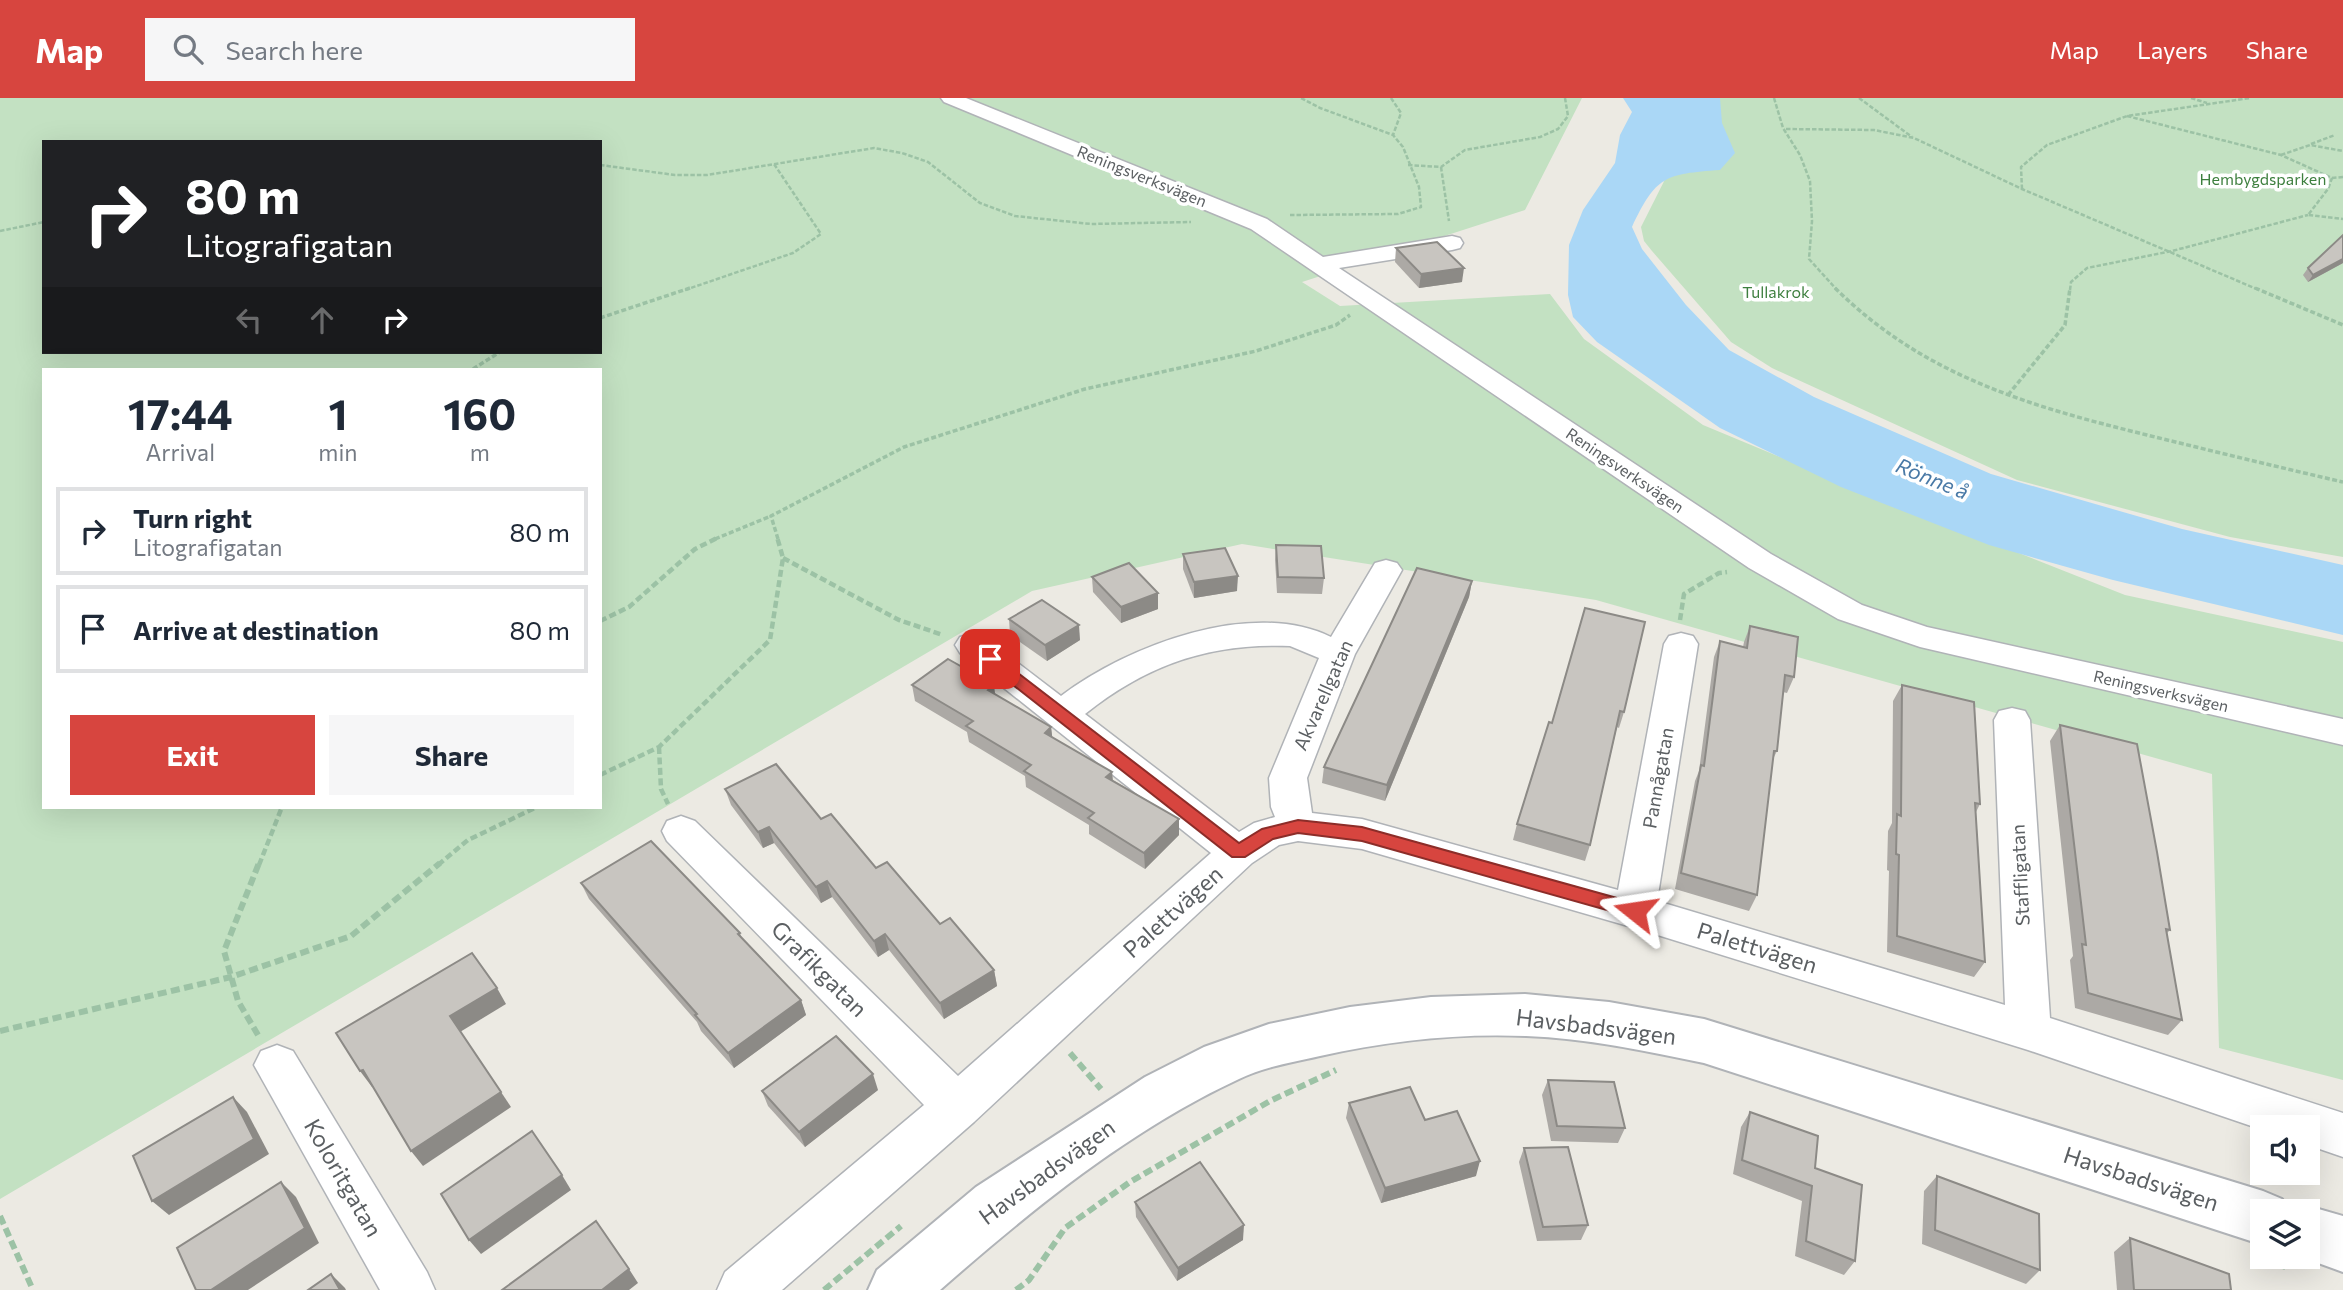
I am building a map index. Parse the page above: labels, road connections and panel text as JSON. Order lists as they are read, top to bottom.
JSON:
{
  "streets": {
    "street": [
      "Reningsverksvägen",
      "Akvarellgatan",
      "Pannågatan",
      "Staffligatan",
      "Palettvägen",
      "Grafikgatan",
      "Havsbadsvägen",
      "Koloritgatan"
    ]
  },
  "crossings": [
    ["Akvarellgatan", "Palettvägen"],
    ["Pannågatan", "Palettvägen"],
    ["Staffligatan", "Palettvägen"],
    ["Palettvägen", "Grafikgatan"]
  ],
  "water": ["Rönne å"],
  "parks": ["Hembygdsparken", "Tullakrok"],
  "page": {
    "header": "Map",
    "search": "Search here",
    "nav": ["Map", "Layers", "Share"],
    "turn": ["80 m", "Litografigatan"],
    "eta": [
      "17:44",
      "Arrival",
      "1",
      "min",
      "160",
      "m"
    ],
    "list": [
      {
        "name": "Turn right",
        "note": "Litografigatan",
        "value": "80 m"
      },
      {
        "name": "Arrive at destination",
        "value": "80 m"
      }
    ],
    "buttons": ["Exit", "Share"]
  }
}
